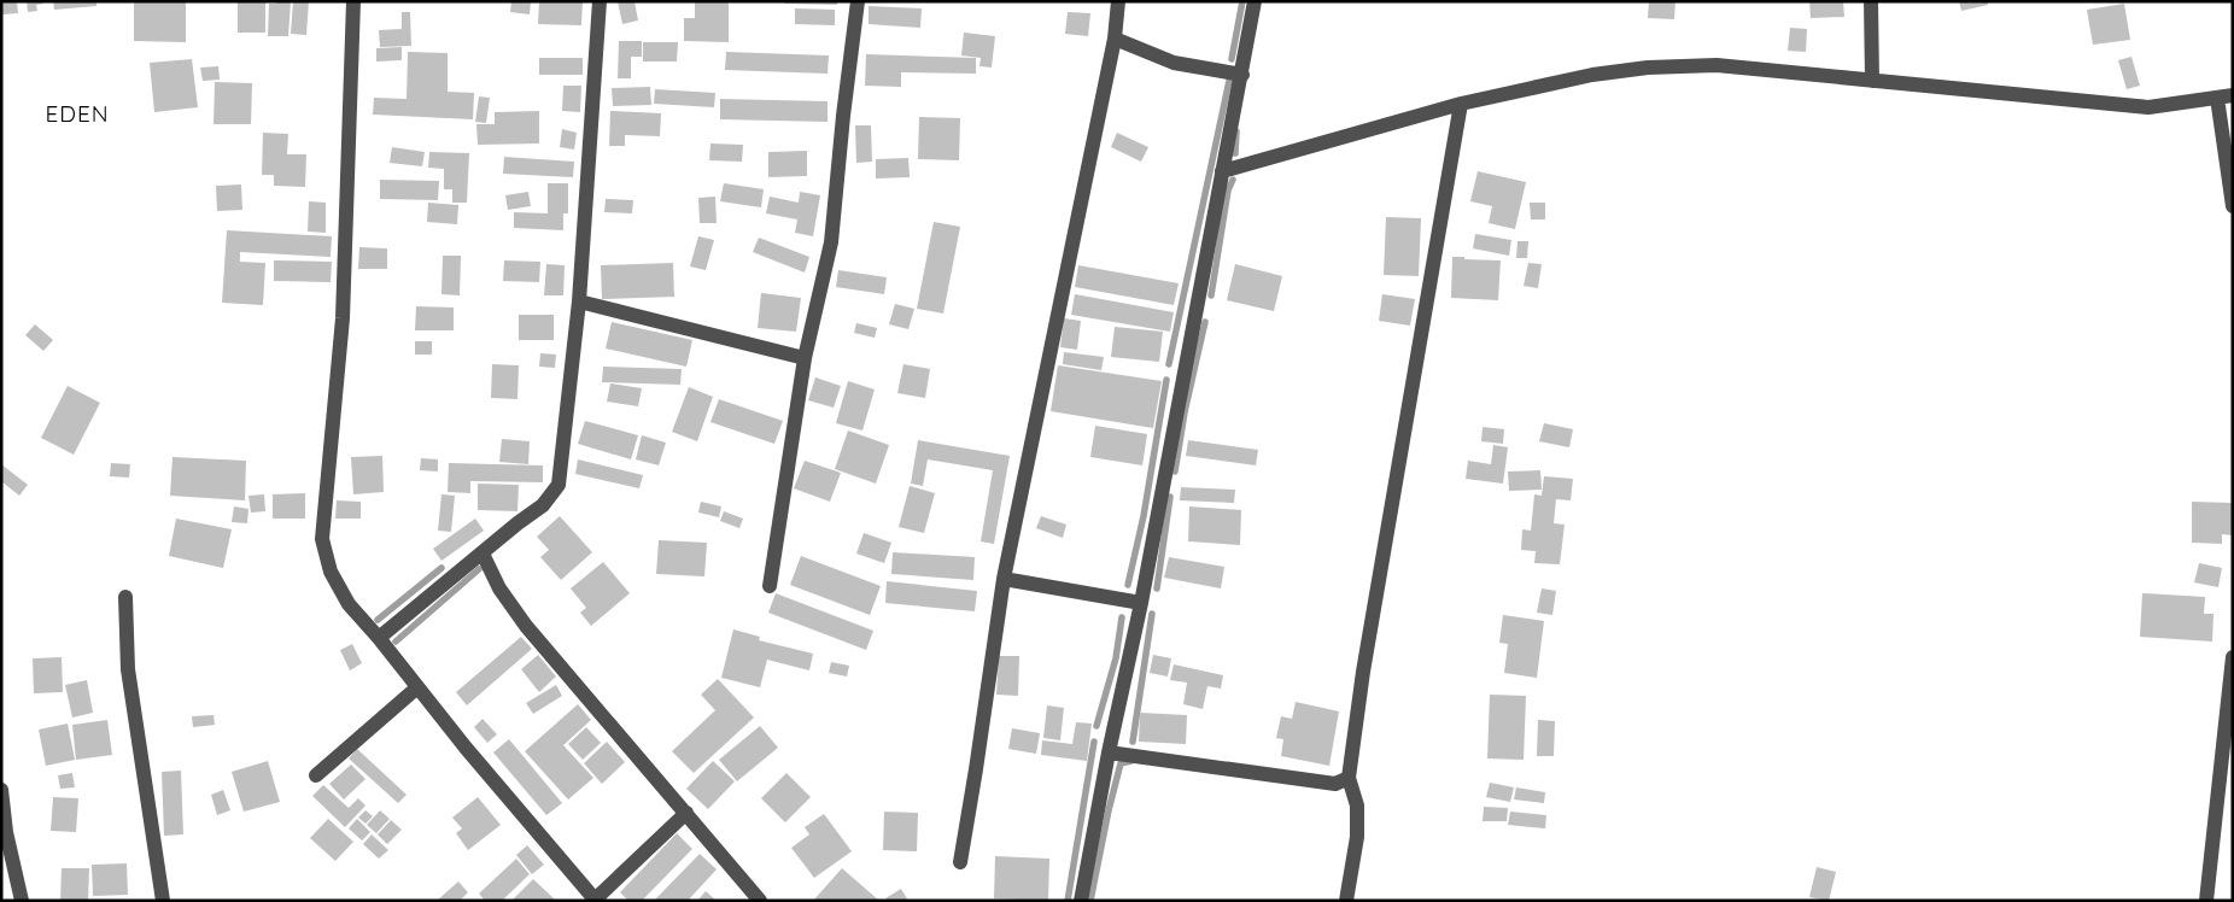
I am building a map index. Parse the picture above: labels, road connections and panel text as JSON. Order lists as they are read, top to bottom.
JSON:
{
  "districts": ["EDEN"]
}
